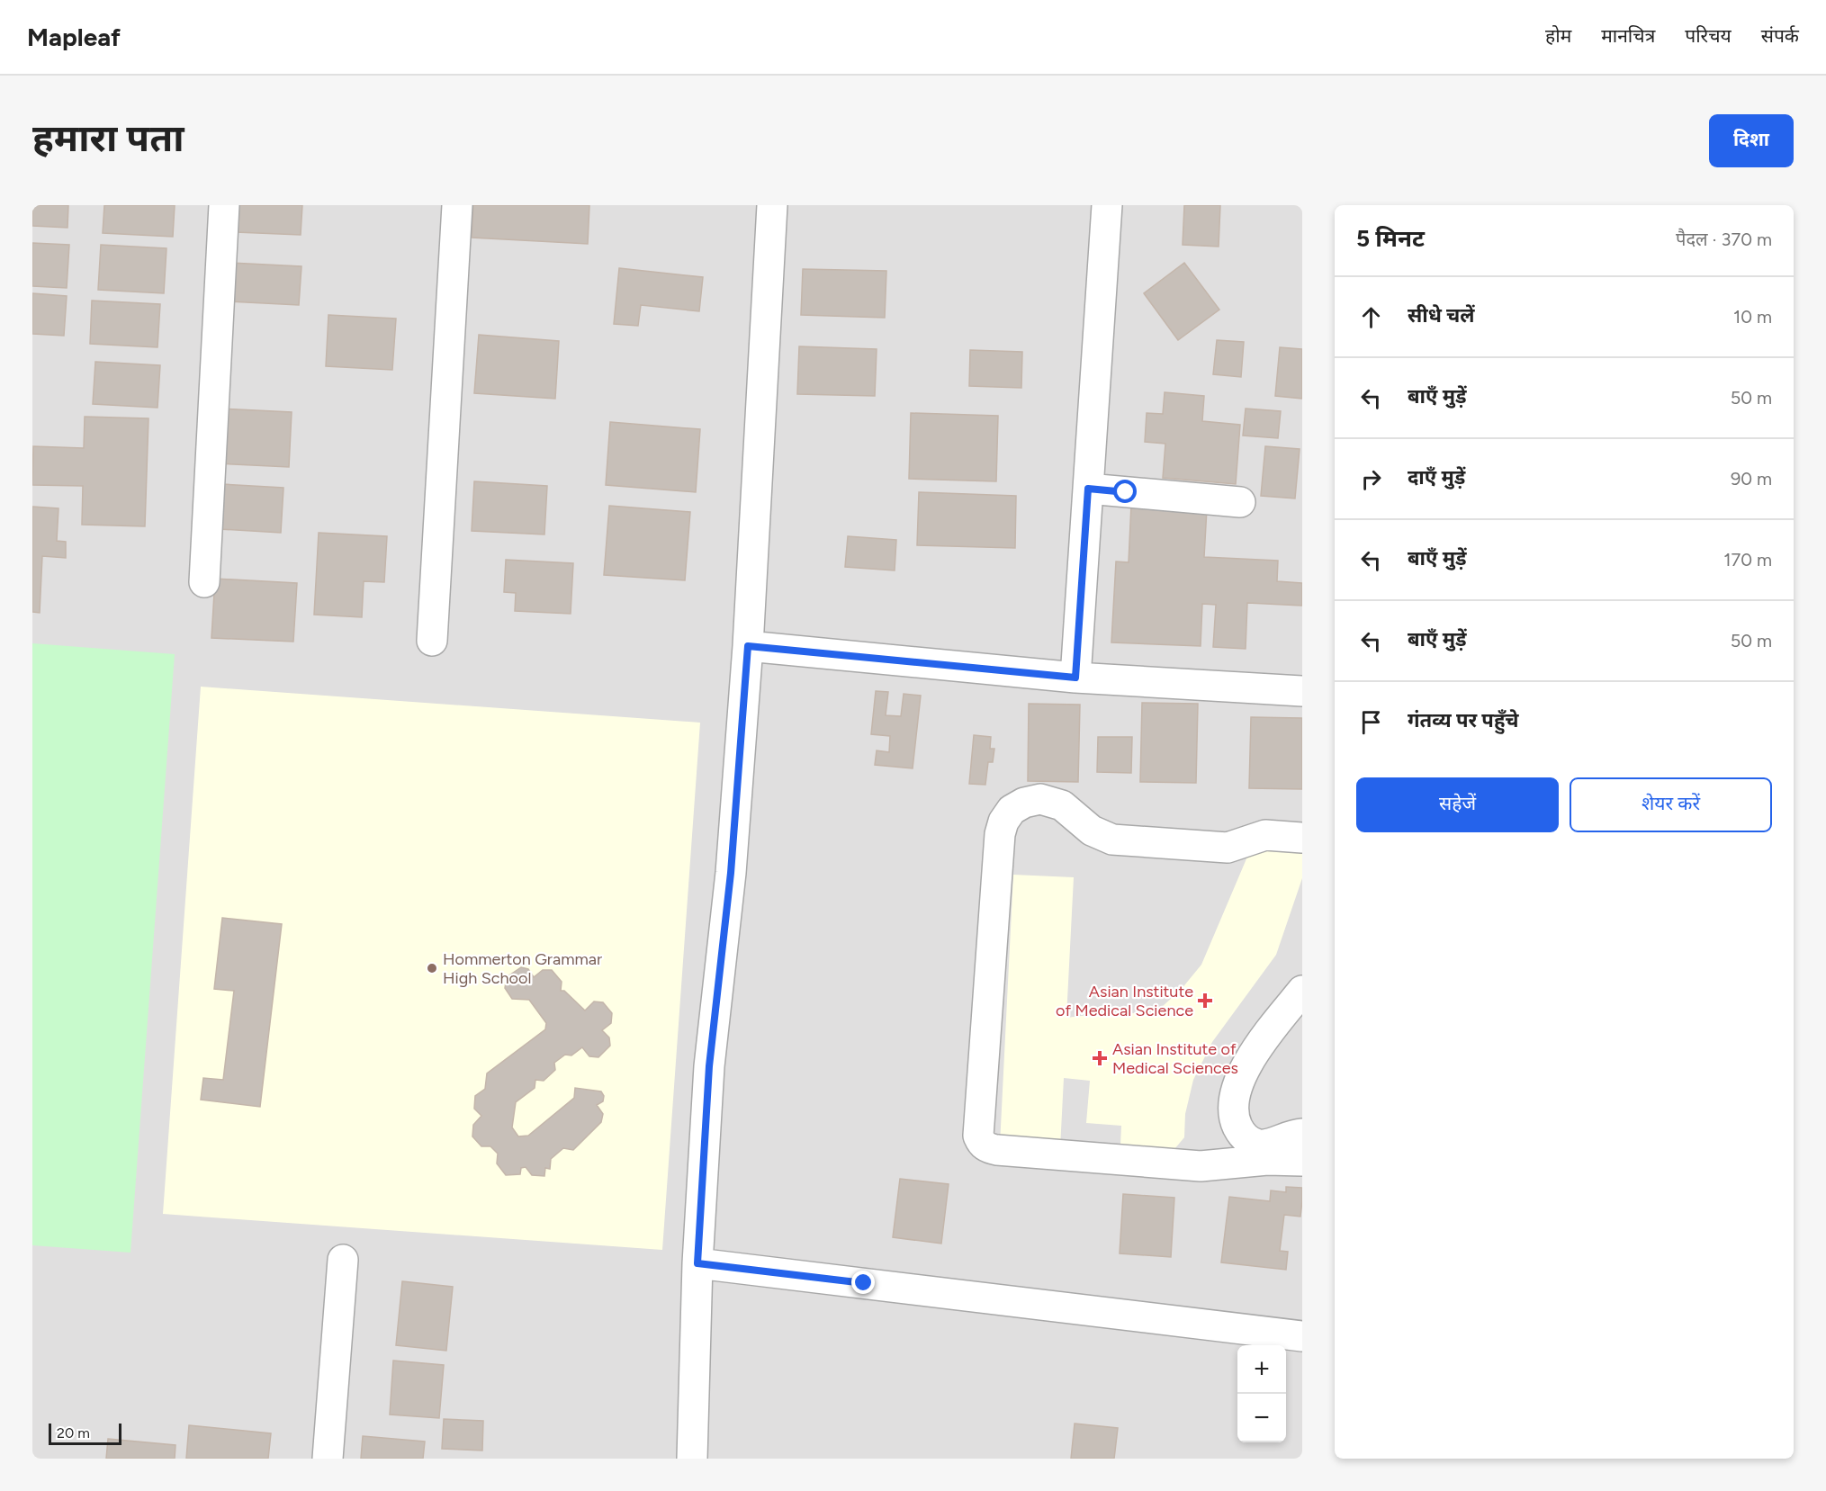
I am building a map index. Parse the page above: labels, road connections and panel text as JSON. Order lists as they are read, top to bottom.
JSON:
{
  "places": {
    "other": ["Hommerton Grammar High School"],
    "health": ["Asian Institute of Medical Science", "Asian Institute of Medical Sciences"]
  },
  "scale_bar": "20 m",
  "page": {
    "header": "Mapleaf",
    "nav": [
      "होम",
      "मानचित्र",
      "परिचय",
      "संपर्क"
    ],
    "buttons": [
      "दिशा",
      ["सहेजें", "शेयर करें"]
    ],
    "title": "हमारा पता",
    "heading": ["5 मिनट", "पैदल · 370 m"],
    "list": [
      ["सीधे चलें", "10 m"],
      ["बाएँ मुड़ें", "50 m"],
      ["दाएँ मुड़ें", "90 m"],
      ["बाएँ मुड़ें", "170 m"],
      ["बाएँ मुड़ें", "50 m"],
      "गंतव्य पर पहुँचे"
    ],
    "map_buttons": ["+", "−"],
    "scale": "20 m"
  }
}
